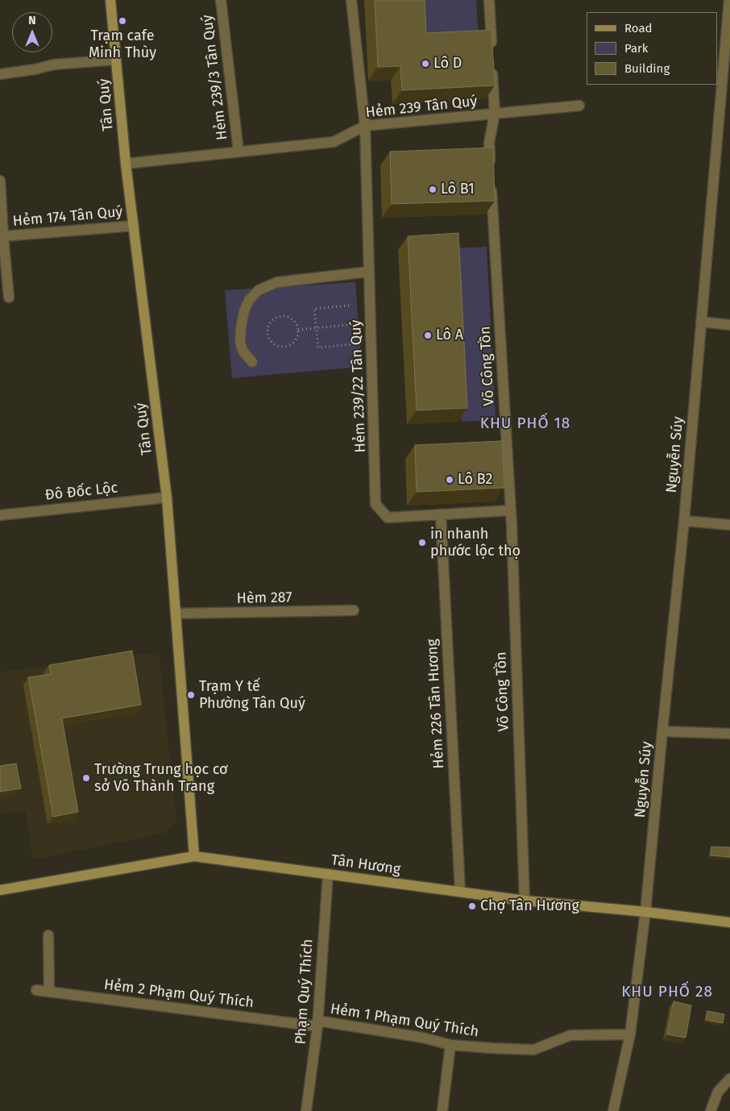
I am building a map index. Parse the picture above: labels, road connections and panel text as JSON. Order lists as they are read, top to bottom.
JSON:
{
  "streets": {
    "street": [
      "Hẻm 239/3 Tân Quý",
      "Tân Quý",
      "Hẻm 239 Tân Quý",
      "Hẻm 174 Tân Quý",
      "Võ Công Tồn",
      "Hẻm 239/22 Tân Quý",
      "Nguyễn Súy",
      "Đô Đốc Lộc",
      "Hèm 287",
      "Hẻm 226 Tân Hương",
      "Tân Hương",
      "Phạm Quý Thích",
      "Hẻm 2 Phạm Quý Thích",
      "Hẻm 1 Phạm Quý Thích"
    ]
  },
  "crossings": [
    ["Hẻm 239/3 Tân Quý", "Hẻm 239 Tân Quý"],
    ["Tân Quý", "Hẻm 239 Tân Quý"],
    ["Tân Quý", "Hẻm 174 Tân Quý"],
    ["Tân Quý", "Đô Đốc Lộc"],
    ["Tân Quý", "Hèm 287"],
    ["Tân Quý", "Tân Hương"],
    ["Hẻm 239 Tân Quý", "Hẻm 239/22 Tân Quý"],
    ["Võ Công Tồn", "Hẻm 239/22 Tân Quý"],
    ["Võ Công Tồn", "Tân Hương"],
    ["Hẻm 239/22 Tân Quý", "Hẻm 226 Tân Hương"],
    ["Nguyễn Súy", "Tân Hương"],
    ["Nguyễn Súy", "Hẻm 1 Phạm Quý Thích"],
    ["Hẻm 226 Tân Hương", "Tân Hương"],
    ["Tân Hương", "Phạm Quý Thích"],
    ["Phạm Quý Thích", "Hẻm 2 Phạm Quý Thích"],
    ["Phạm Quý Thích", "Hẻm 1 Phạm Quý Thích"],
    ["Hẻm 2 Phạm Quý Thích", "Hẻm 1 Phạm Quý Thích"]
  ],
  "districts": ["KHU PHỐ 18", "KHU PHỐ 28"],
  "places": [
    "Trạm cafe Minh Thùy",
    "Lô D",
    "Lô B1",
    "Lô A",
    "Lô B2",
    "in nhanh phước lộc thọ",
    "Trạm Y tế Phường Tân Quý",
    "Trường Trung học cơ sở Võ Thành Trang",
    "Chợ Tân Hương"
  ],
  "legend": ["Road", "Park", "Building"],
  "north": "top"
}
